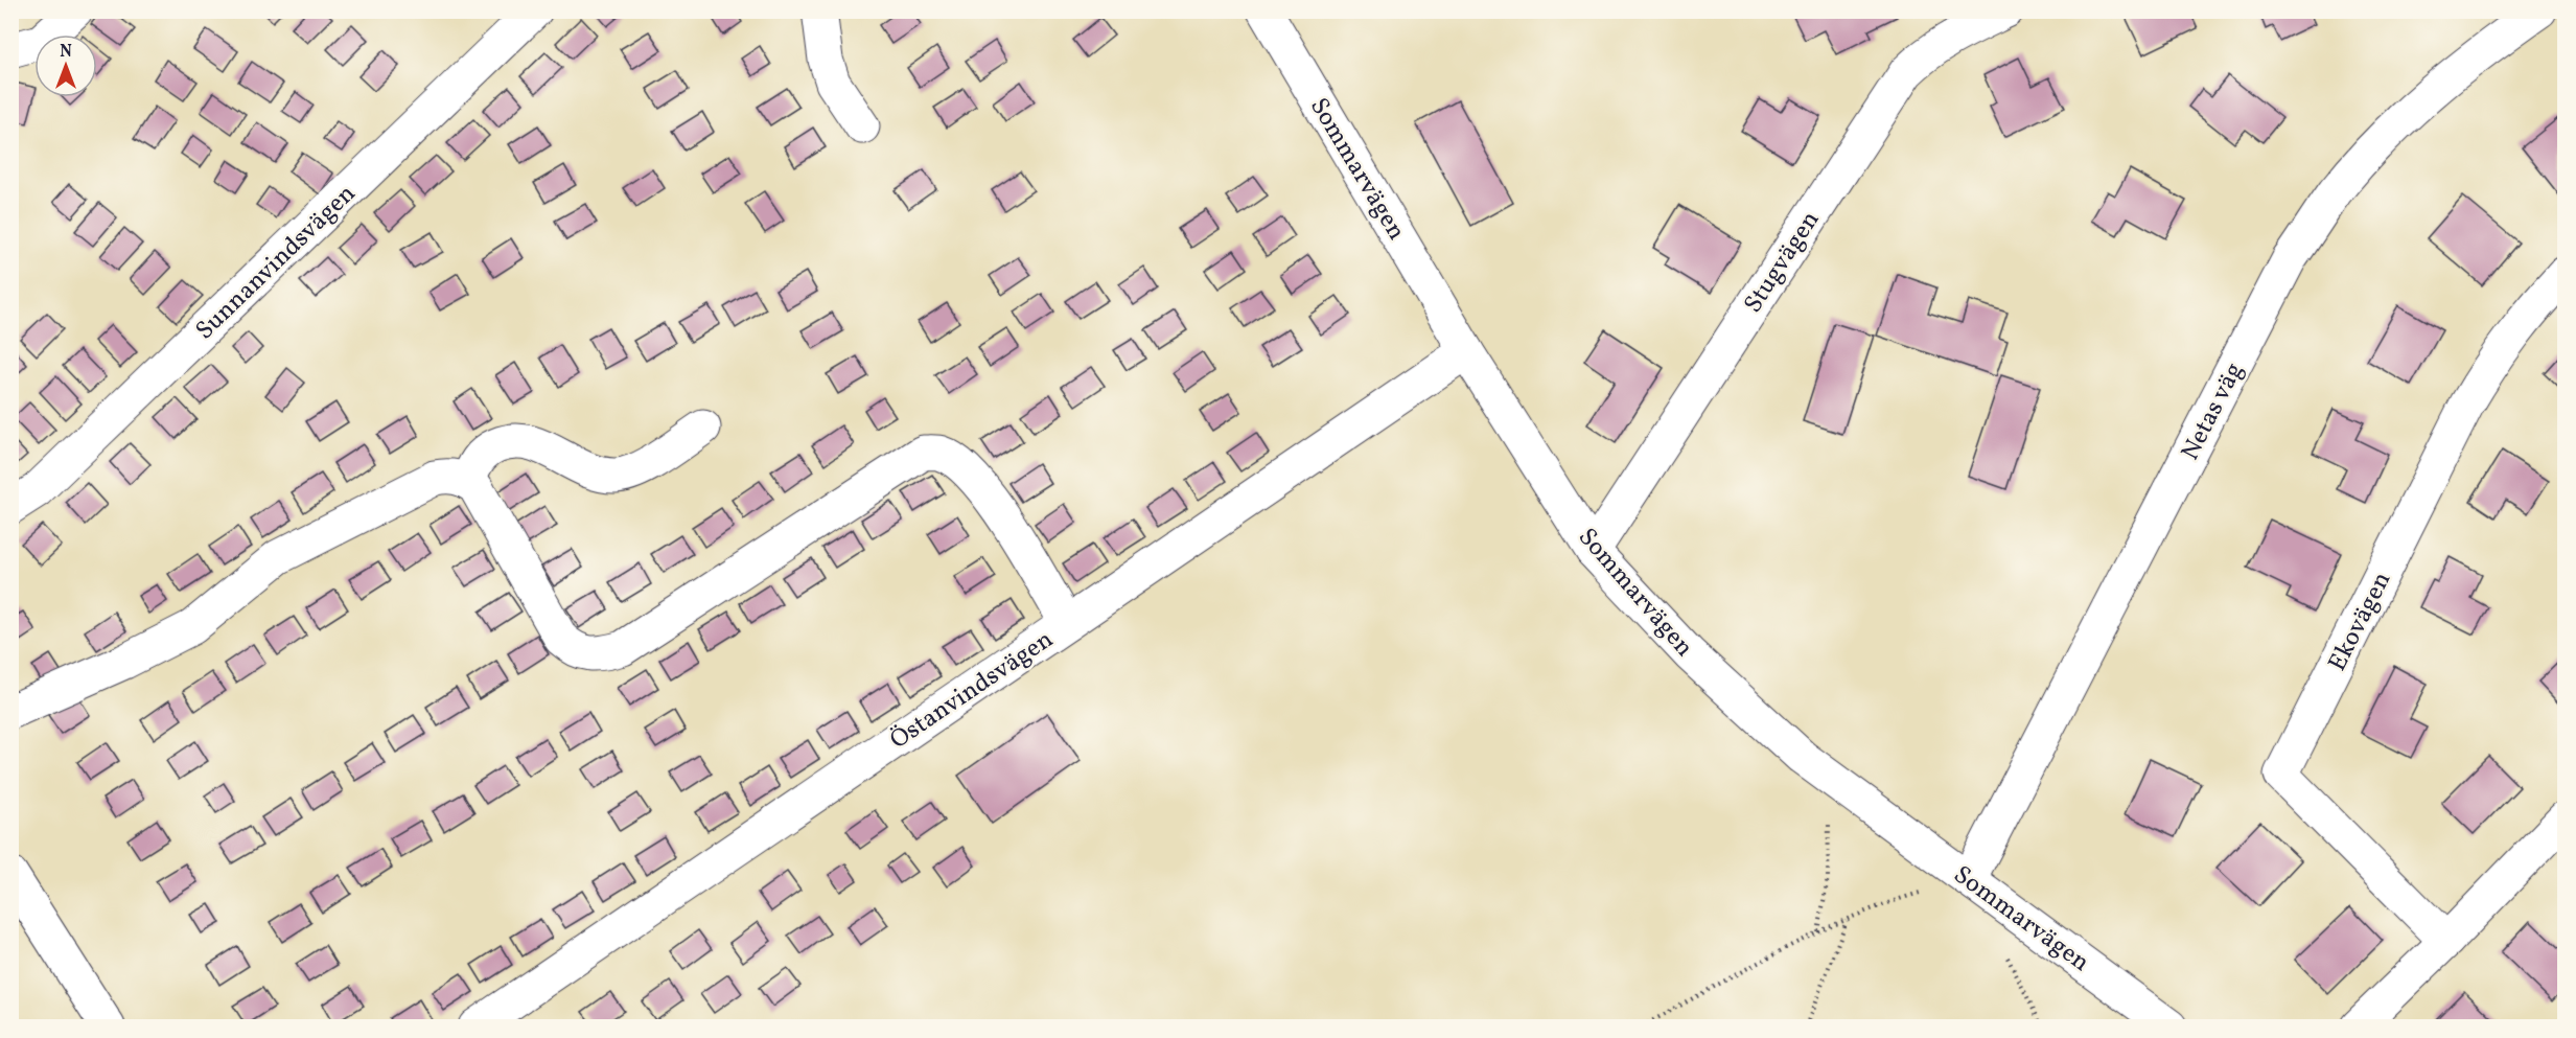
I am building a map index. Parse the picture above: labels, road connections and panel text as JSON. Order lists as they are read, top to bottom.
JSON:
{
  "streets": {
    "street": [
      "Sommarvägen",
      "Sunnanvindsvägen",
      "Stugvägen",
      "Netas väg",
      "Ekovägen",
      "Östanvindsvägen"
    ]
  },
  "crossings": [
    ["Sommarvägen", "Stugvägen"],
    ["Sommarvägen", "Netas väg"],
    ["Sommarvägen", "Östanvindsvägen"]
  ],
  "north": "top"
}
